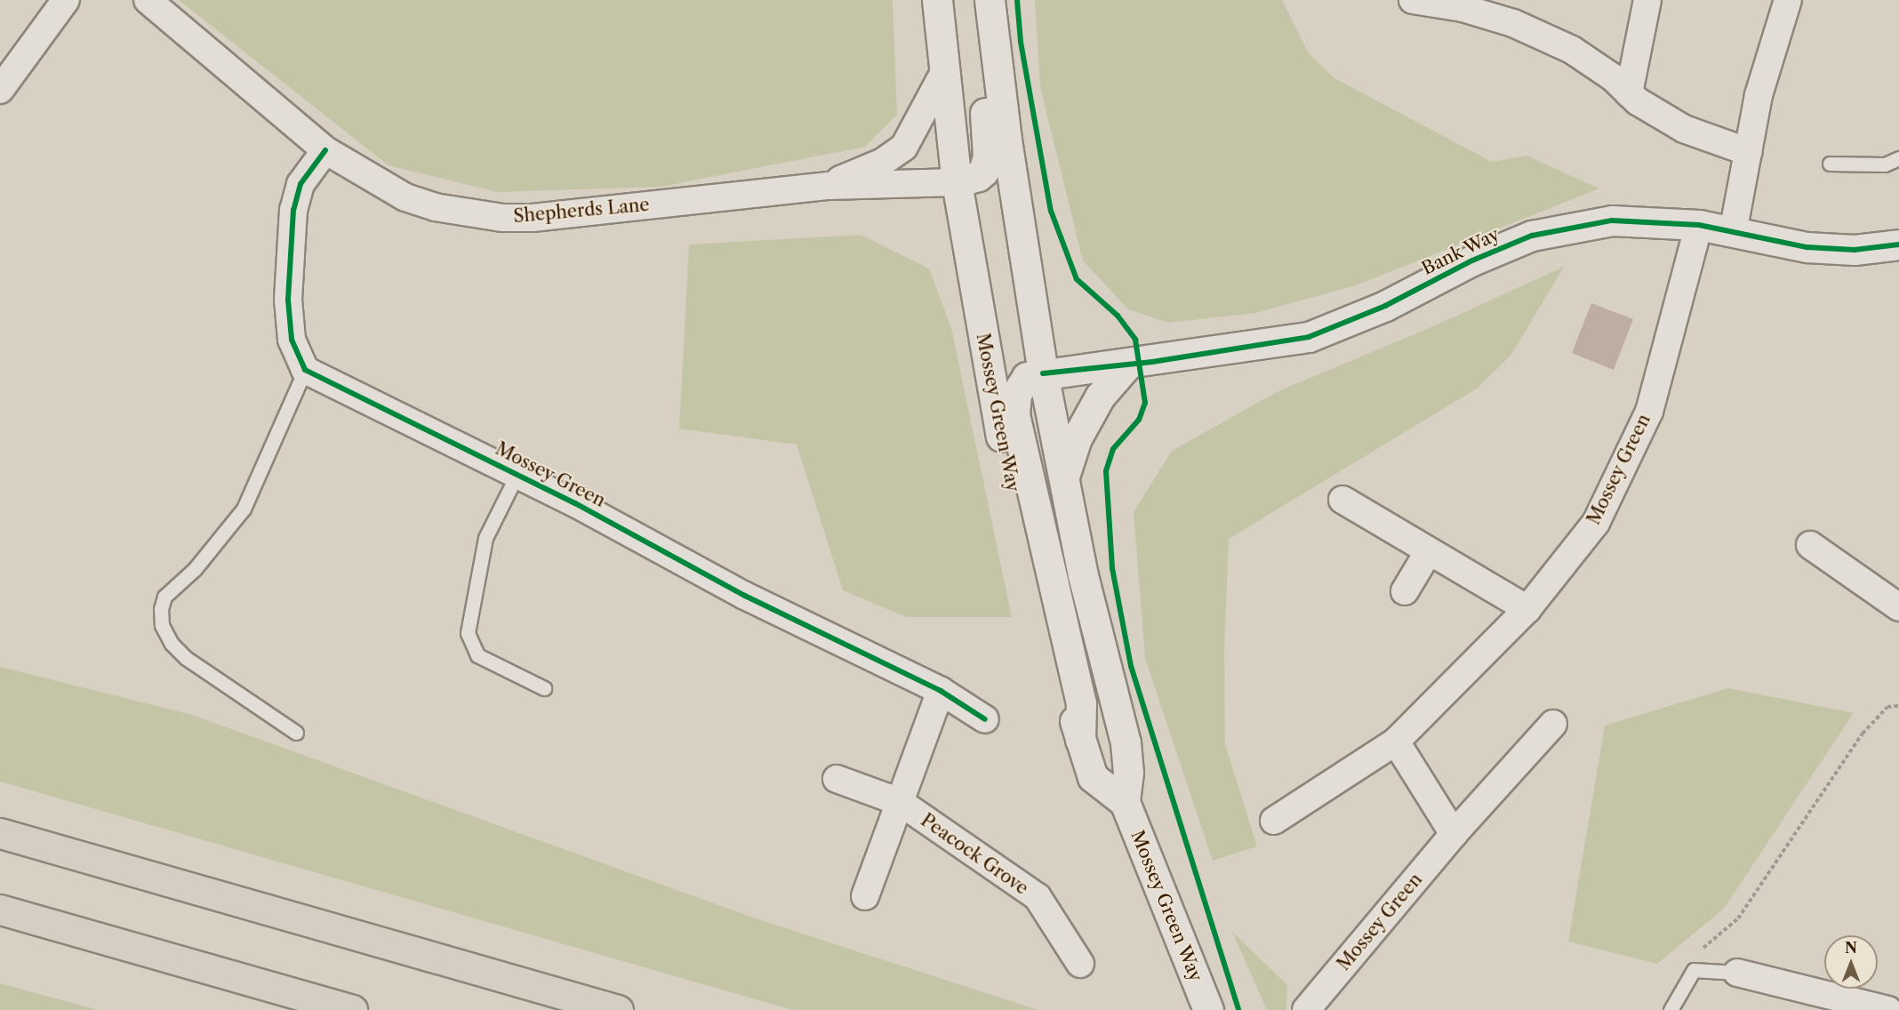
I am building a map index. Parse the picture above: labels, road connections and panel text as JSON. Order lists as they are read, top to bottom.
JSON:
{
  "streets": {
    "main road": ["Bank Way", "Mossey Green Way"],
    "street": ["Shepherds Lane", "Mossey Green", "Peacock Grove"]
  },
  "crossings": [
    ["Shepherds Lane", "Mossey Green Way"],
    ["Bank Way", "Mossey Green Way"],
    ["Bank Way", "Mossey Green"],
    ["Mossey Green", "Peacock Grove"]
  ],
  "north": "top"
}
